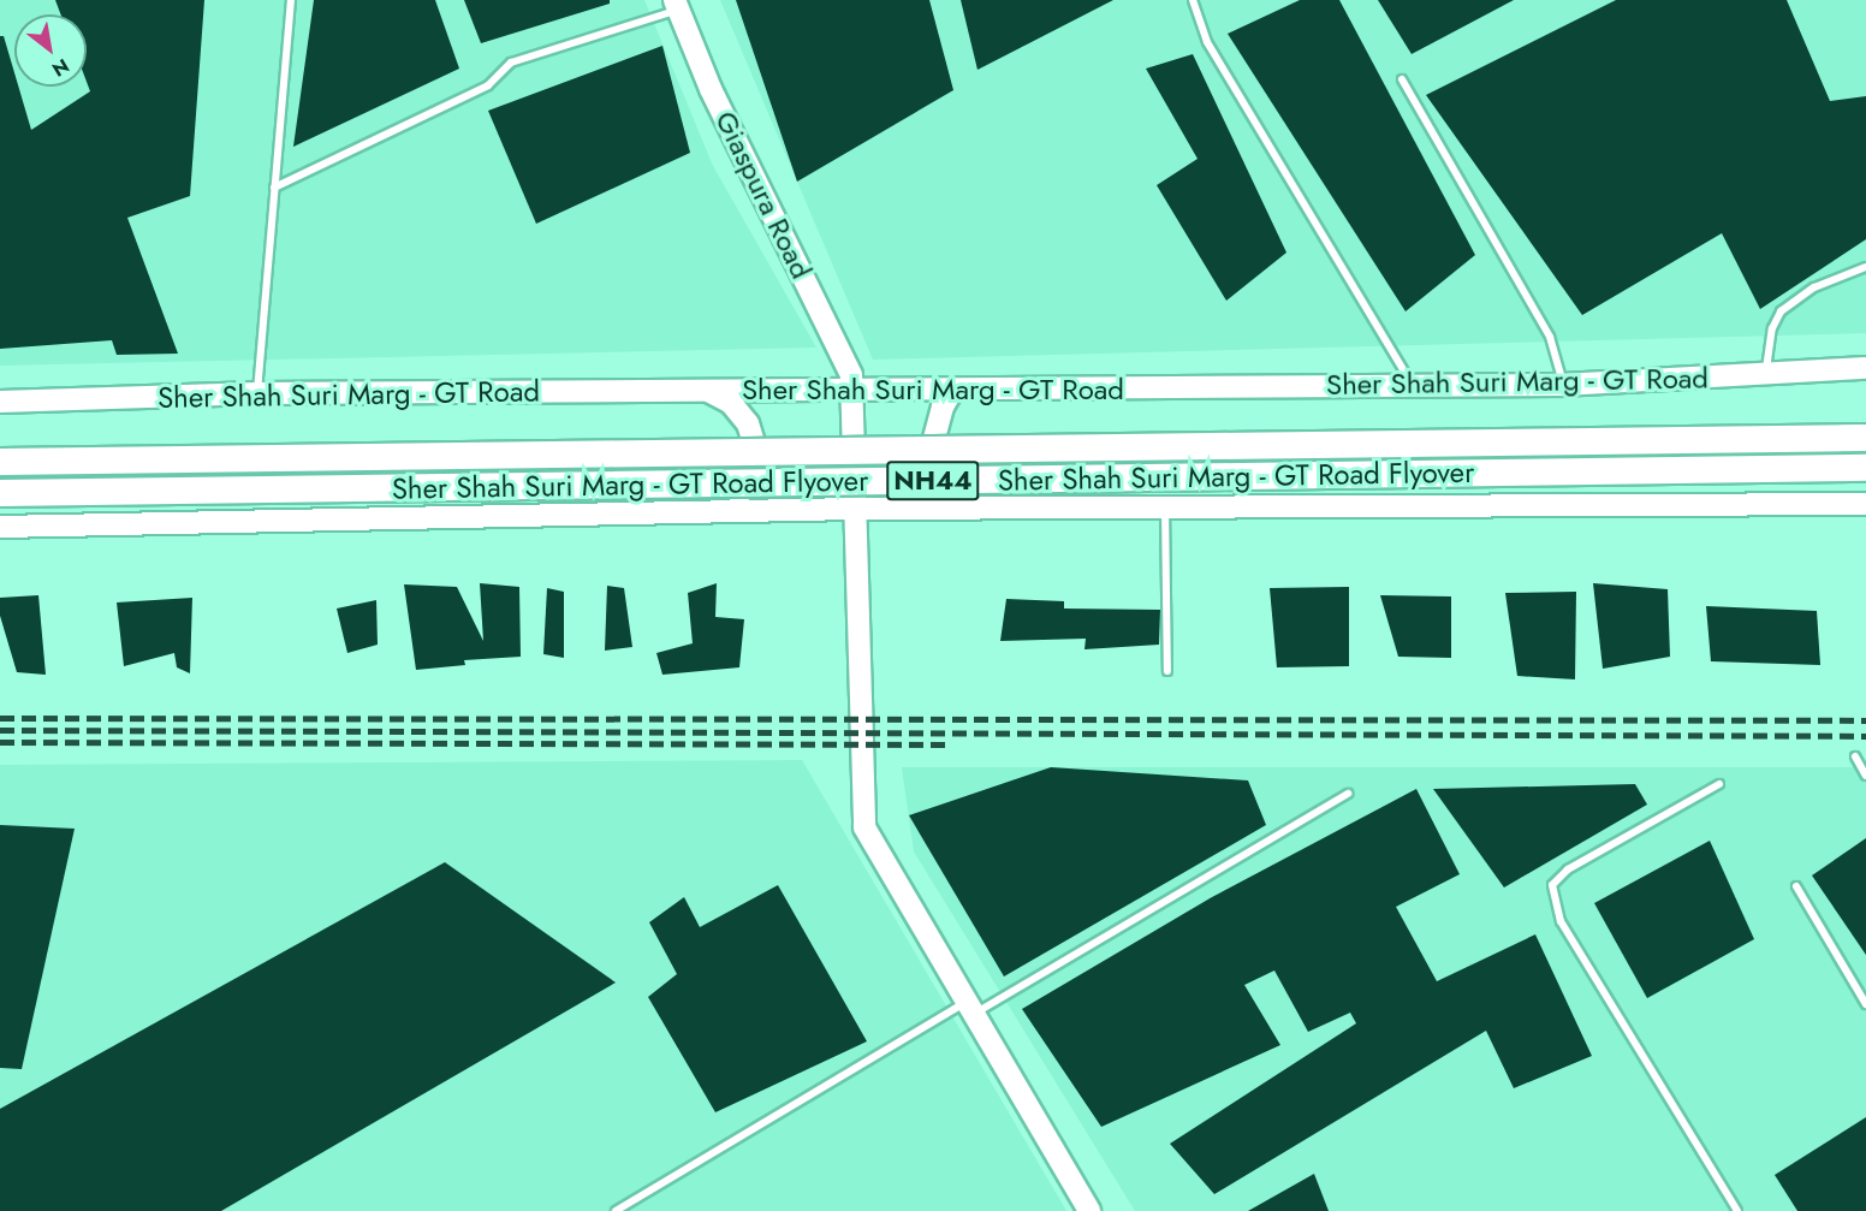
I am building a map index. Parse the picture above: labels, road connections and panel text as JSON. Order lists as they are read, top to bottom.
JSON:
{
  "streets": {
    "highway": ["Sher Shah Suri Marg - GT Road Flyover", "NH44"],
    "street": ["Giaspura Road", "Sher Shah Suri Marg - GT Road"]
  },
  "crossings": [
    ["Giaspura Road", "Sher Shah Suri Marg - GT Road"]
  ],
  "north": "bottom right"
}
